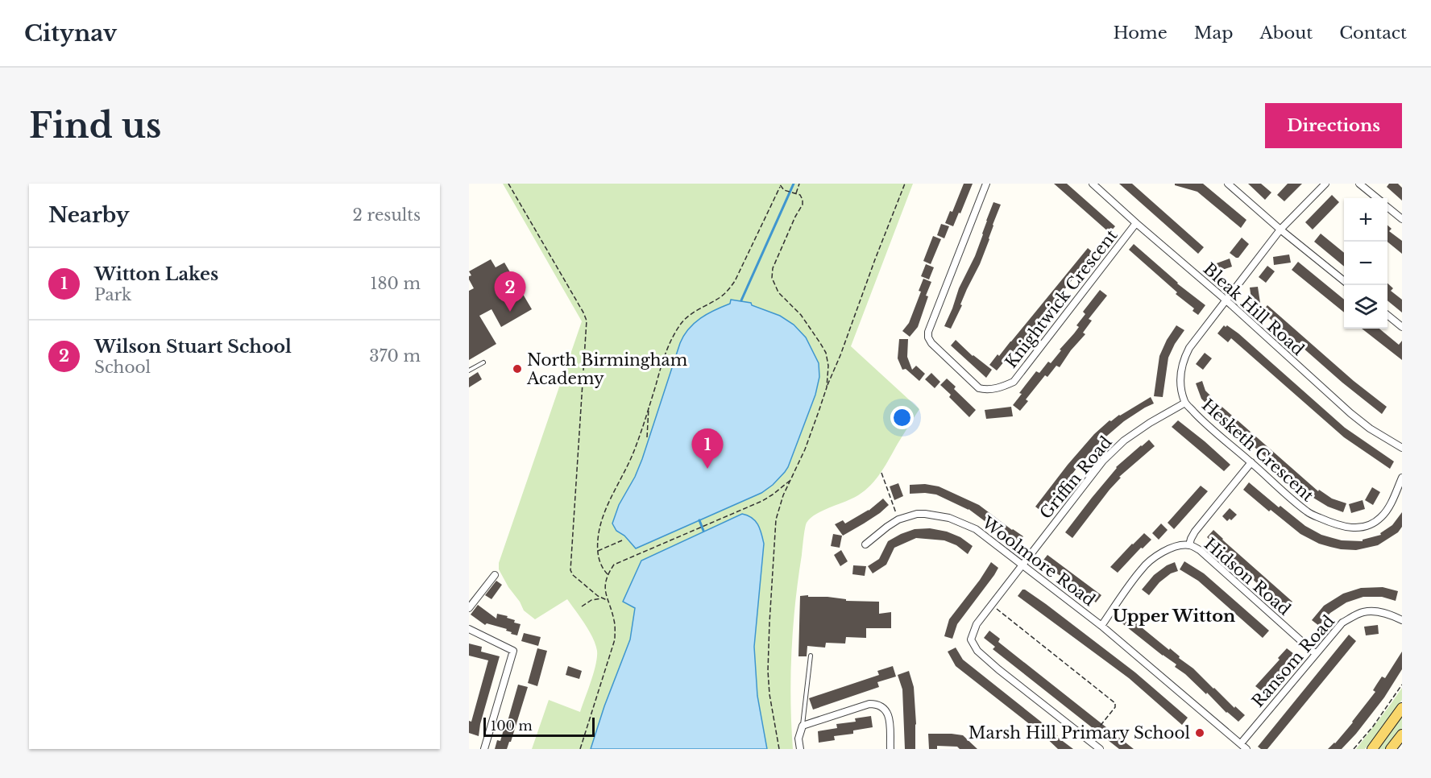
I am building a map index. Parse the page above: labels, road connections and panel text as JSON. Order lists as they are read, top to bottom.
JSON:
{
  "streets": {
    "street": [
      "Knightwick Crescent",
      "Bleak Hill Road",
      "Hesketh Crescent",
      "Griffin Road",
      "Woolmore Road",
      "Hidson Road",
      "Ransom Road"
    ]
  },
  "crossings": [
    ["Knightwick Crescent", "Bleak Hill Road"],
    ["Bleak Hill Road", "Hesketh Crescent"],
    ["Hesketh Crescent", "Griffin Road"],
    ["Griffin Road", "Woolmore Road"],
    ["Woolmore Road", "Hidson Road"],
    ["Woolmore Road", "Ransom Road"],
    ["Hidson Road", "Ransom Road"]
  ],
  "districts": ["Upper Witton"],
  "places": ["North Birmingham Academy", "Marsh Hill Primary School"],
  "scale_bar": "100 m",
  "page": {
    "header": "Citynav",
    "nav": [
      "Home",
      "Map",
      "About",
      "Contact"
    ],
    "buttons": "Directions",
    "title": "Find us",
    "heading": ["Nearby", "2 results"],
    "map_buttons": ["+", "−"],
    "list": [
      {
        "mark": "1",
        "name": "Witton Lakes",
        "note": "Park",
        "value": "180 m"
      },
      {
        "mark": "2",
        "name": "Wilson Stuart School",
        "note": "School",
        "value": "370 m"
      }
    ],
    "pins": ["2", "1"],
    "scale": "100 m"
  }
}
